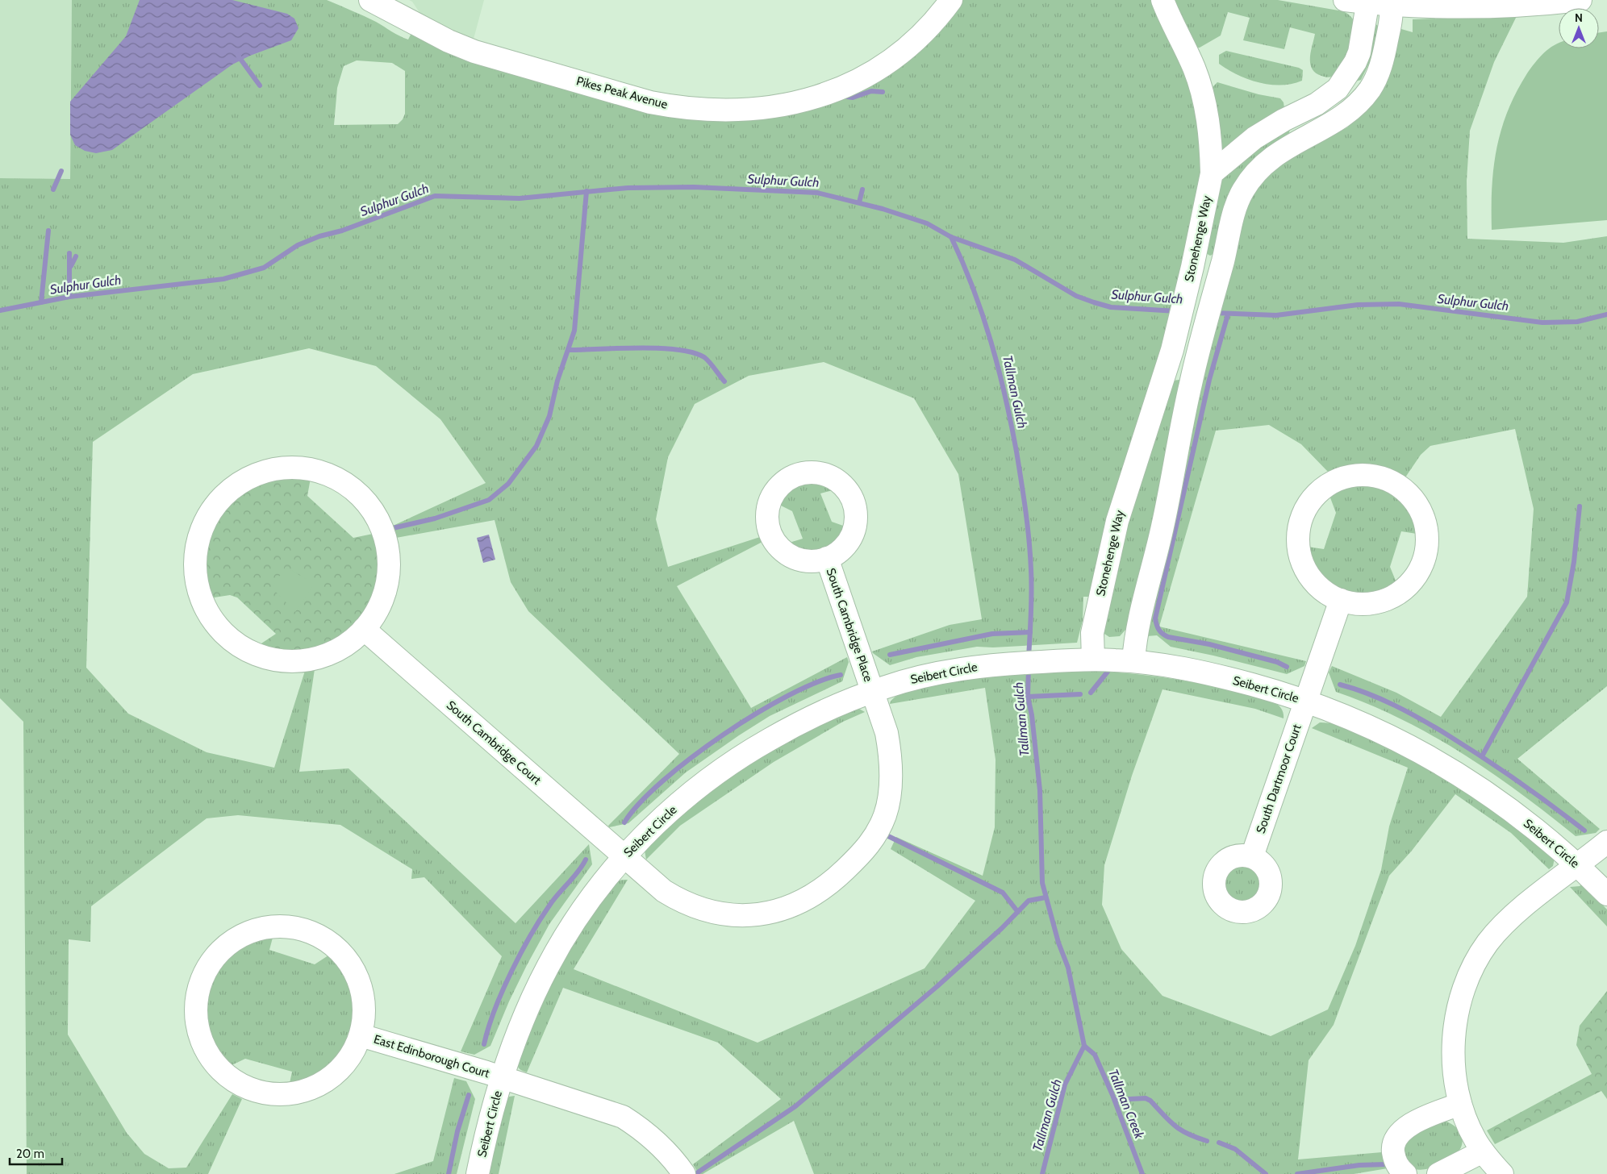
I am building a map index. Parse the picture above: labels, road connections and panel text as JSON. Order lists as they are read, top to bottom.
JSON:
{
  "streets": {
    "street": [
      "Pikes Peak Avenue",
      "Stonehenge Way",
      "South Cambridge Place",
      "Seibert Circle",
      "South Cambridge Court",
      "South Dartmoor Court",
      "East Edinborough Court"
    ]
  },
  "crossings": [
    ["Stonehenge Way", "Seibert Circle"],
    ["South Cambridge Place", "Seibert Circle"],
    ["South Cambridge Place", "South Cambridge Court"],
    ["Seibert Circle", "South Cambridge Court"],
    ["Seibert Circle", "South Dartmoor Court"],
    ["Seibert Circle", "East Edinborough Court"]
  ],
  "water": ["Sulphur Gulch", "Tallman Gulch", "Tallman Creek"],
  "scale_bar": "20 m",
  "north": "top"
}
